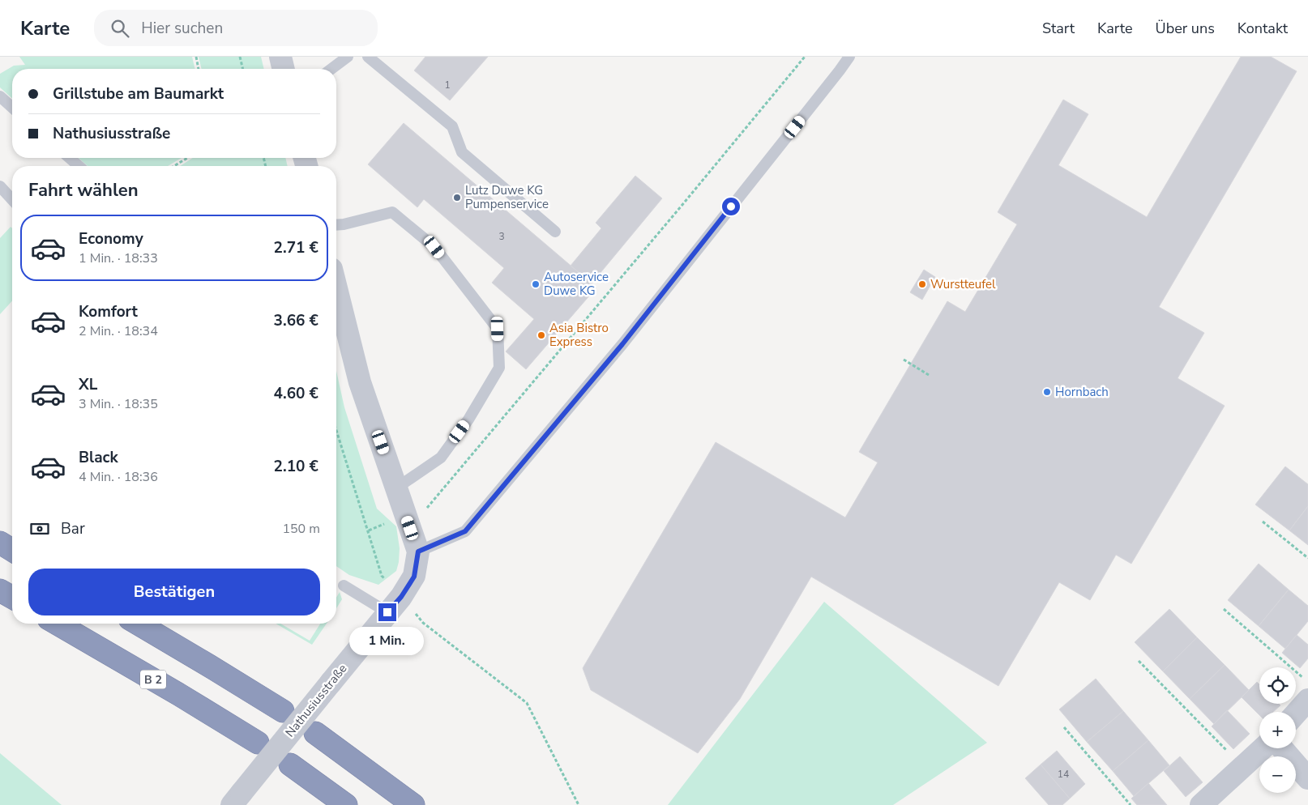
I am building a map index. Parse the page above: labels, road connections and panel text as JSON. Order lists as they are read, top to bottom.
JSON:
{
  "streets": {
    "highway": ["B 2"],
    "street": ["Nathusiusstraße"]
  },
  "places": [
    "Lutz Duwe KG Pumpenservice",
    "Autoservice Duwe KG",
    "Wurstteufel",
    "Asia Bistro Express",
    "Hornbach"
  ],
  "house_numbers": ["1", "3", "14"],
  "page": {
    "header": "Karte",
    "search": "Hier suchen",
    "nav": [
      "Start",
      "Karte",
      "Über uns",
      "Kontakt"
    ],
    "banner": ["Grillstube am Baumarkt", "Nathusiusstraße"],
    "heading": "Fahrt wählen",
    "list": [
      {
        "name": "Economy",
        "note": "1 Min. · 18:33",
        "value": "2.71 €"
      },
      {
        "name": "Komfort",
        "note": "2 Min. · 18:34",
        "value": "3.66 €"
      },
      {
        "name": "XL",
        "note": "3 Min. · 18:35",
        "value": "4.60 €"
      },
      {
        "name": "Black",
        "note": "4 Min. · 18:36",
        "value": "2.10 €"
      }
    ],
    "pay": ["Bar", "150 m"],
    "buttons": "Bestätigen",
    "bubble": "1 Min.",
    "map_buttons": ["+", "−"]
  }
}
